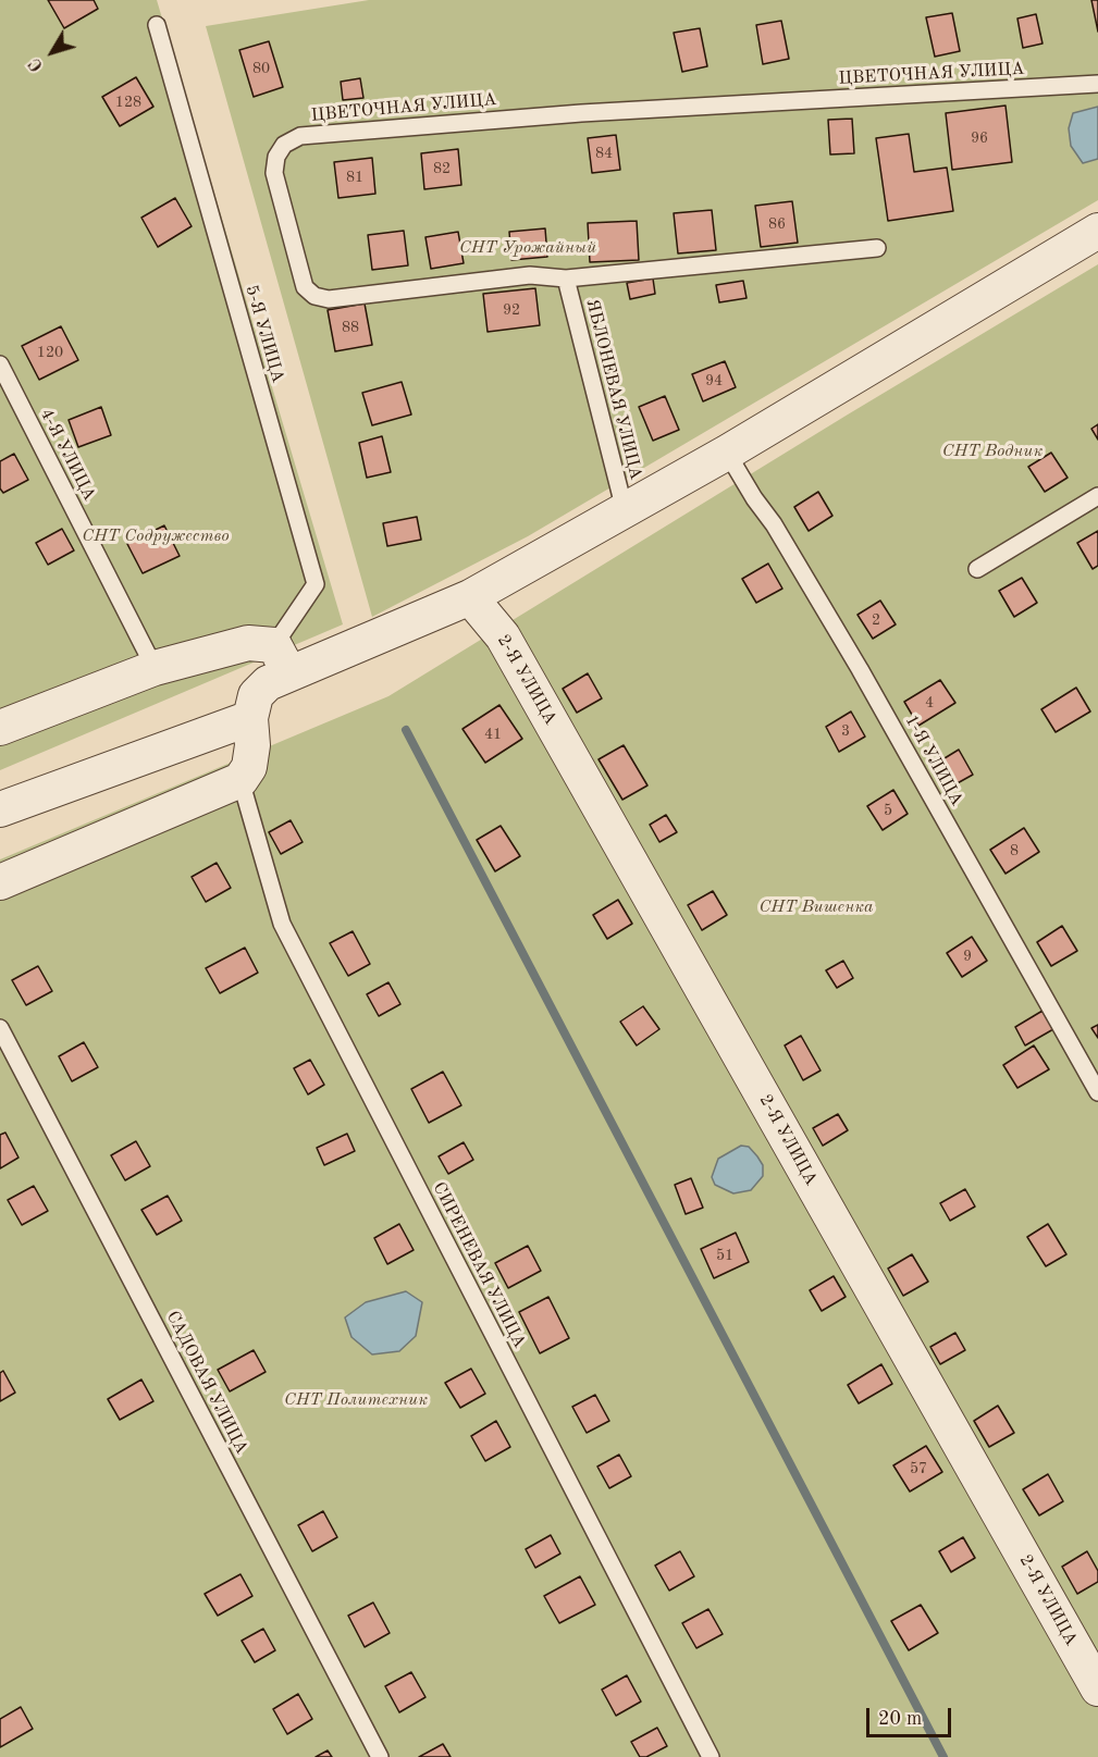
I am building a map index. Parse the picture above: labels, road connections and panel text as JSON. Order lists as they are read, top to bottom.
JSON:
{
  "streets": {
    "street": ["2-Я УЛИЦА"],
    "lane": [
      "ЦВЕТОЧНАЯ УЛИЦА",
      "5-Я УЛИЦА",
      "ЯБЛОНЕВАЯ УЛИЦА",
      "4-Я УЛИЦА",
      "1-Я УЛИЦА",
      "СИРЕНЕВАЯ УЛИЦА",
      "САДОВАЯ УЛИЦА"
    ]
  },
  "crossings": [
    ["ЦВЕТОЧНАЯ УЛИЦА", "ЯБЛОНЕВАЯ УЛИЦА"]
  ],
  "parks": [
    "СНТ Урожайный",
    "СНТ Водник",
    "СНТ Содружество",
    "СНТ Вишенка",
    "СНТ Политехник"
  ],
  "house_numbers": [
    "80",
    "128",
    "96",
    "84",
    "82",
    "81",
    "86",
    "92",
    "88",
    "120",
    "94",
    "2",
    "4",
    "3",
    "41",
    "5",
    "8",
    "9",
    "51",
    "57"
  ],
  "scale_bar": "20 m",
  "north": "bottom left"
}
